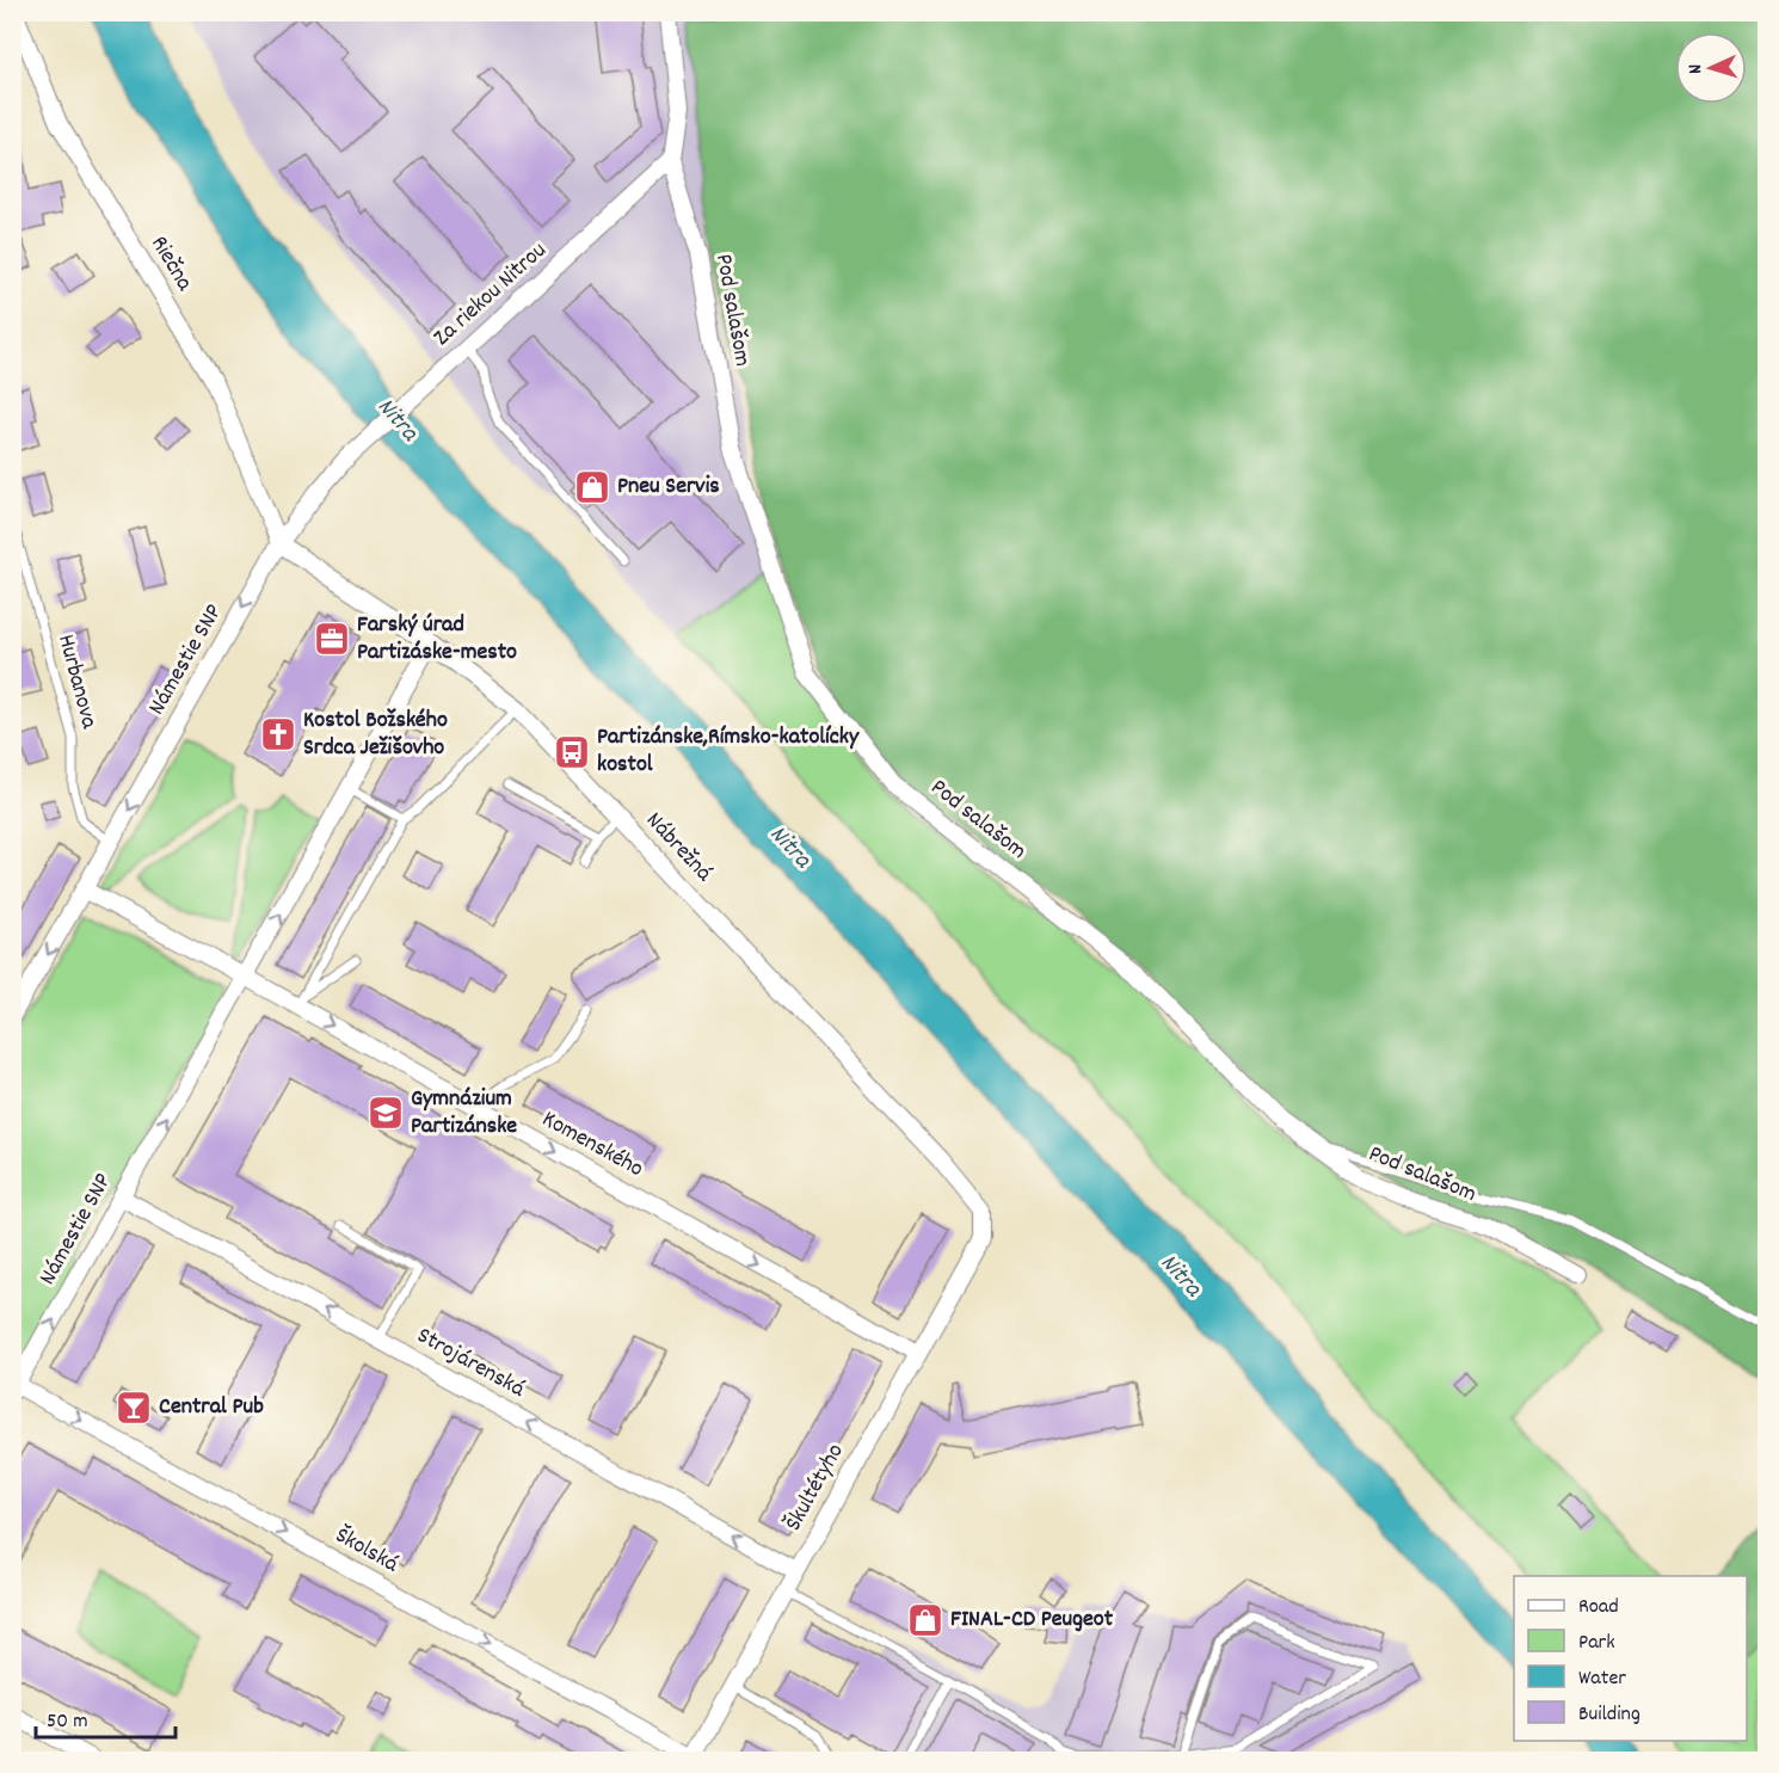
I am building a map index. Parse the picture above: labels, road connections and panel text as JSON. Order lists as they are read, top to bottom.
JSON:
{
  "streets": {
    "street": [
      "Riečna",
      "Za riekou Nitrou",
      "Pod salašom",
      "Námestie SNP",
      "Nábrežná",
      "Komenského",
      "Strojárenská",
      "Škultétyho",
      "Školská"
    ],
    "lane": ["Hurbanova"]
  },
  "crossings": [
    ["Riečna", "Námestie SNP"],
    ["Riečna", "Nábrežná"],
    ["Za riekou Nitrou", "Pod salašom"],
    ["Za riekou Nitrou", "Námestie SNP"],
    ["Námestie SNP", "Hurbanova"],
    ["Námestie SNP", "Nábrežná"],
    ["Námestie SNP", "Komenského"],
    ["Námestie SNP", "Strojárenská"],
    ["Námestie SNP", "Školská"],
    ["Nábrežná", "Škultétyho"],
    ["Komenského", "Škultétyho"],
    ["Strojárenská", "Škultétyho"],
    ["Škultétyho", "Školská"]
  ],
  "one_way": ["Komenského", "Strojárenská", "Školská"],
  "water": ["Nitra"],
  "places": {
    "shop": ["Pneu Servis", "FINAL-CD Peugeot"],
    "office": ["Farský úrad Partizáske-mesto"],
    "church": ["Kostol Božského Srdca Ježišovho"],
    "bus stop": ["Partizánske,Rímsko-katolícky kostol"],
    "school or university": ["Gymnázium Partizánske"],
    "bar": ["Central Pub"]
  },
  "legend": [
    "Road",
    "Park",
    "Water",
    "Building"
  ],
  "scale_bar": "50 m",
  "north": "left"
}
